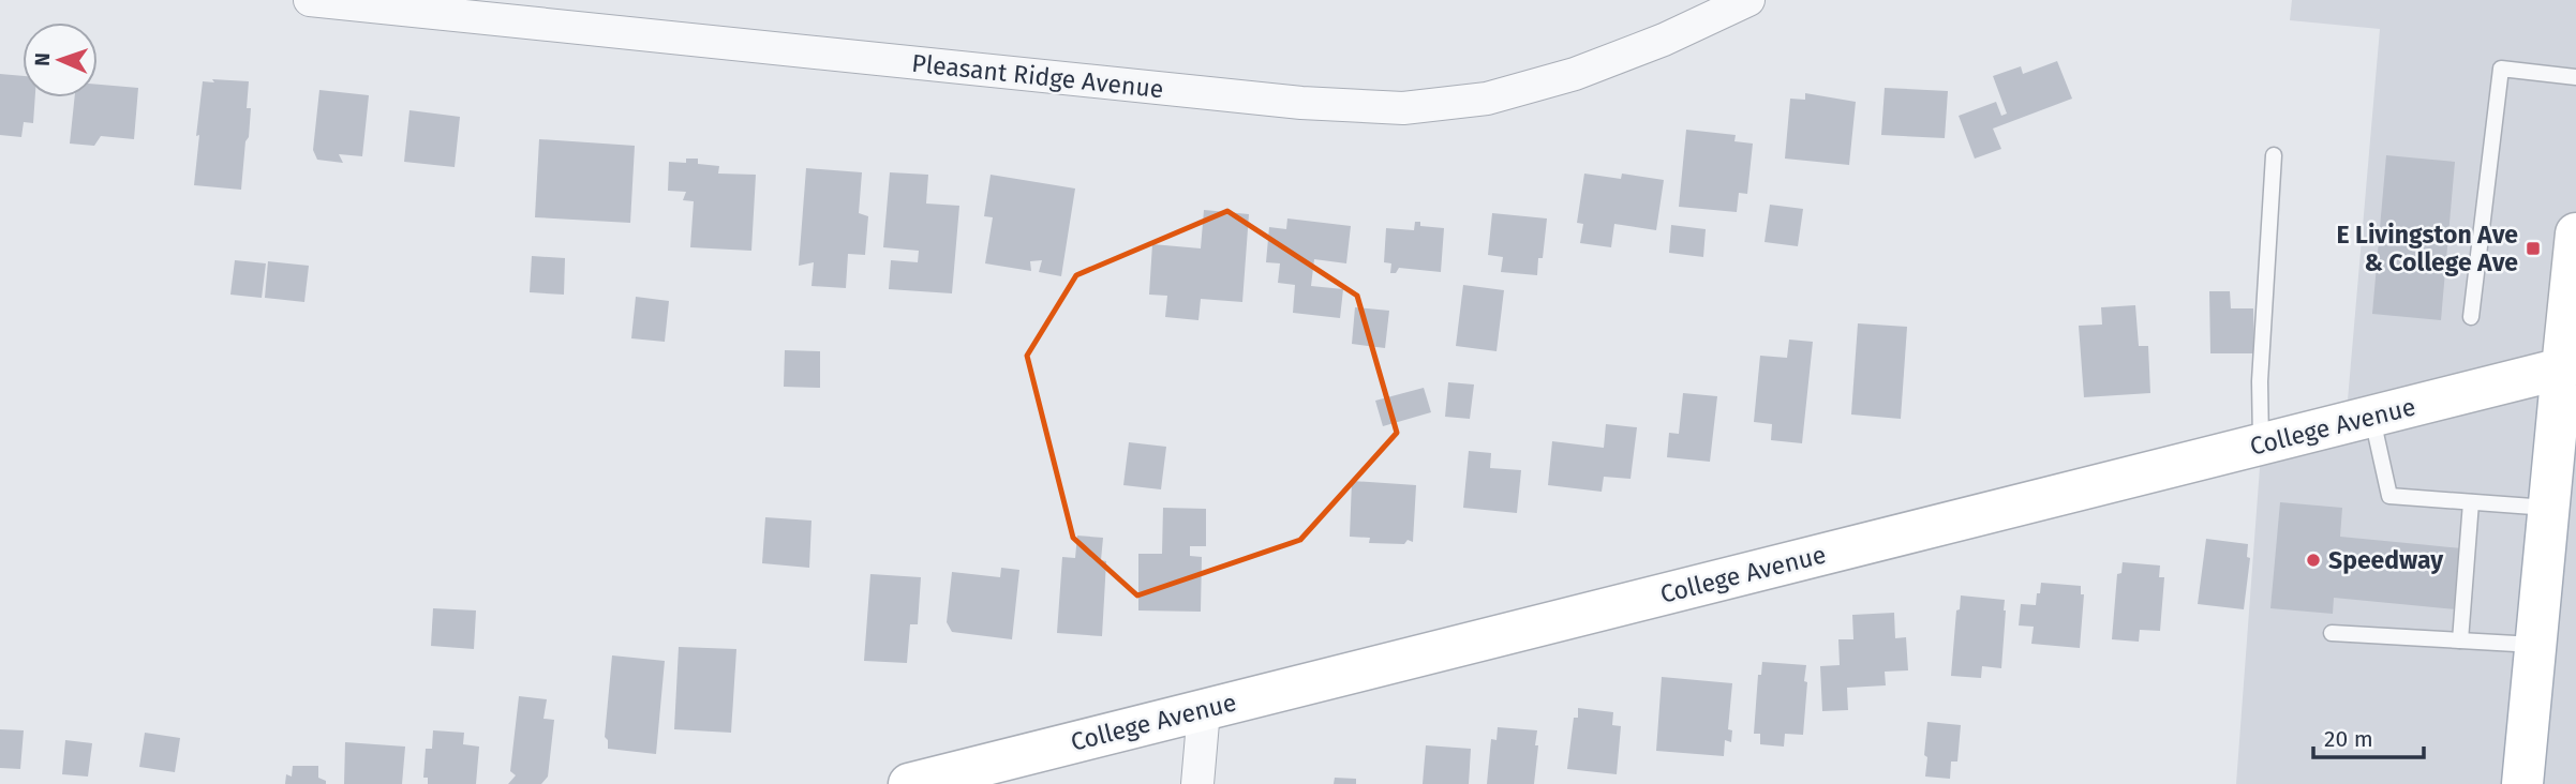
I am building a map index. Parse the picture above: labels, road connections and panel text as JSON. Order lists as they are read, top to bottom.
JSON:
{
  "streets": {
    "main road": ["College Avenue"],
    "street": ["Pleasant Ridge Avenue"]
  },
  "places": {
    "transit": ["E Livingston Ave & College Ave"],
    "other": ["Speedway"]
  },
  "scale_bar": "20 m",
  "north": "left"
}
